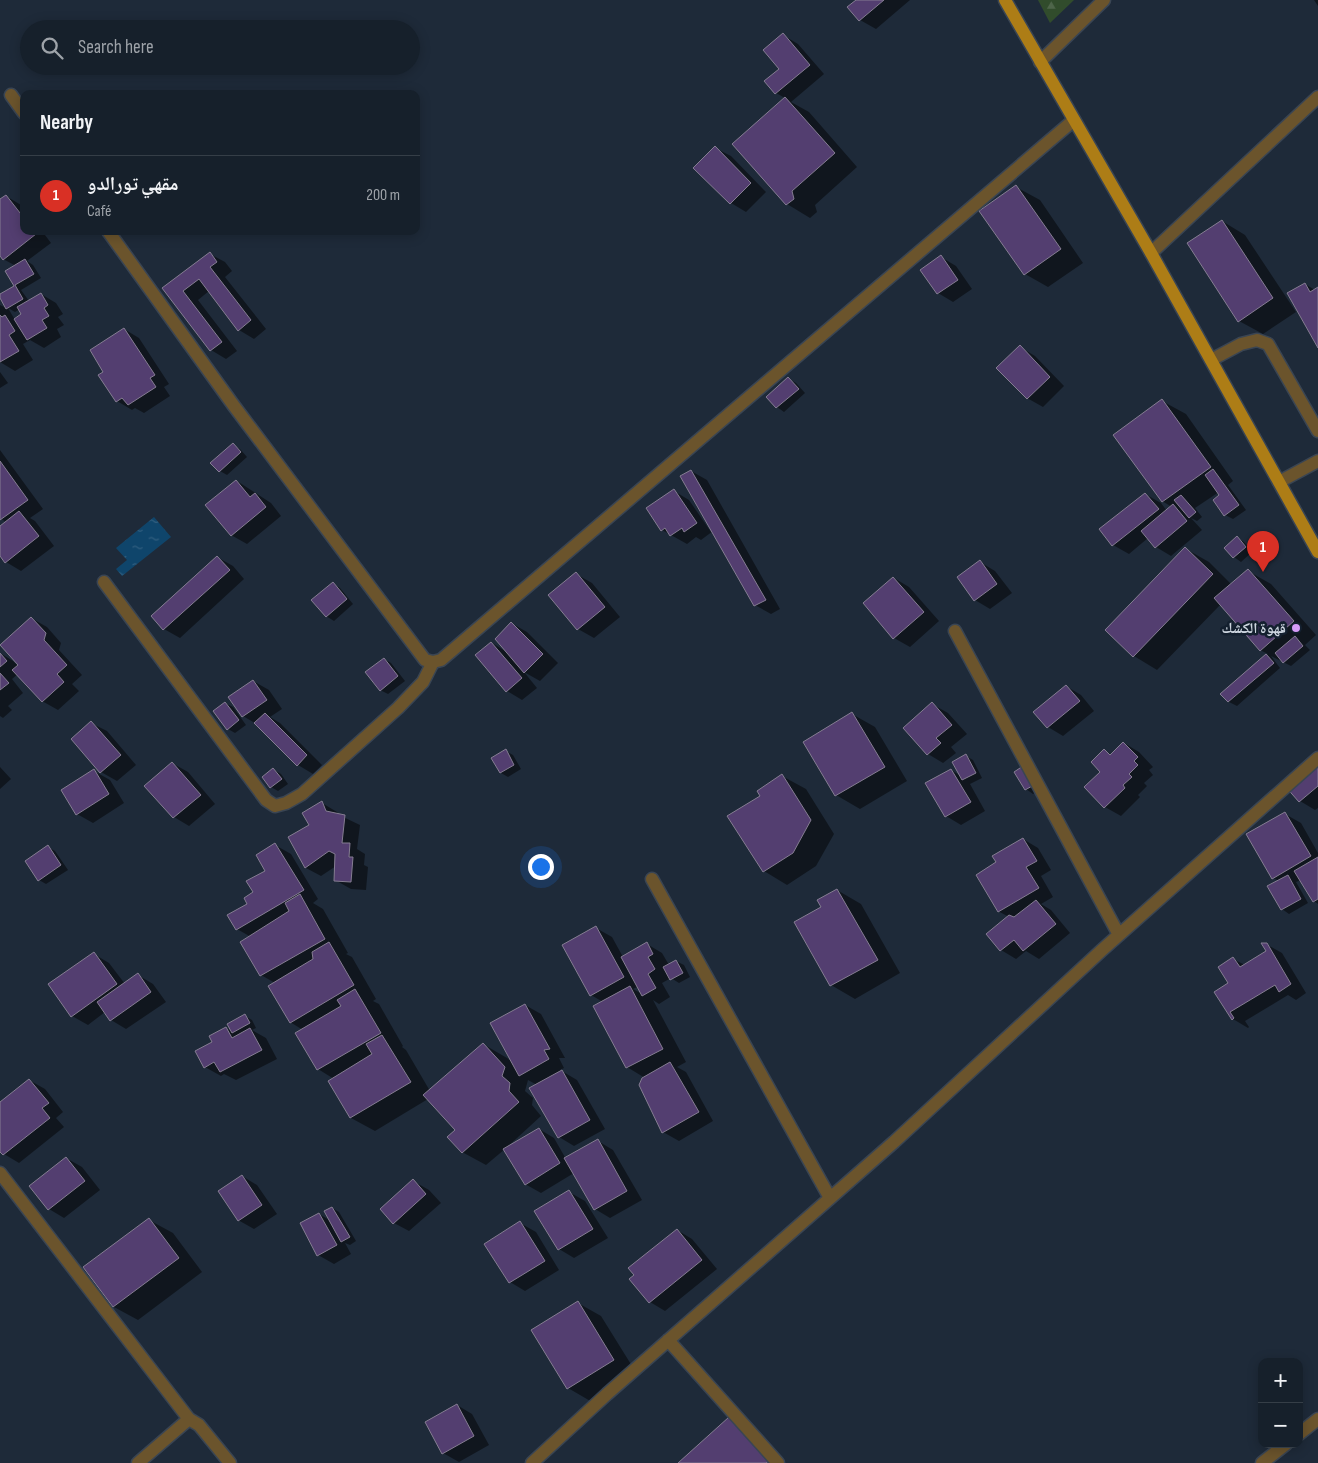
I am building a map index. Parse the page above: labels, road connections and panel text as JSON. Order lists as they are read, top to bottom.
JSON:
{
  "places": ["قهوة الكشك"],
  "page": {
    "search": "Search here",
    "heading": "Nearby",
    "list": [
      {
        "mark": "1",
        "name": "مقهي تورالدو",
        "note": "Café",
        "value": "200 m"
      }
    ],
    "pins": "1",
    "map_buttons": ["+", "−"]
  }
}
